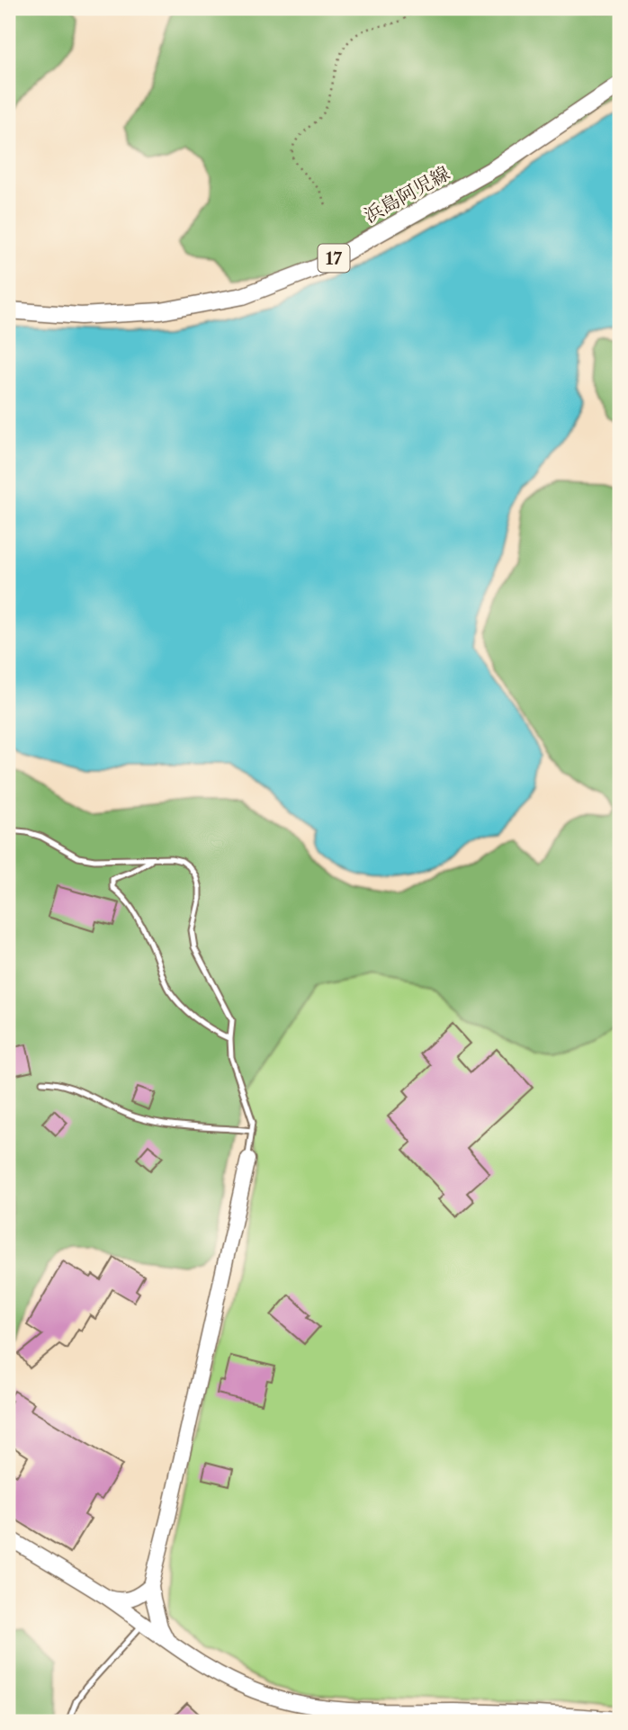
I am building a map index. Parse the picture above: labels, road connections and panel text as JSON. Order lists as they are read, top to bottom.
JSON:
{
  "streets": {
    "main road": ["浜島阿児線", "17"]
  }
}
